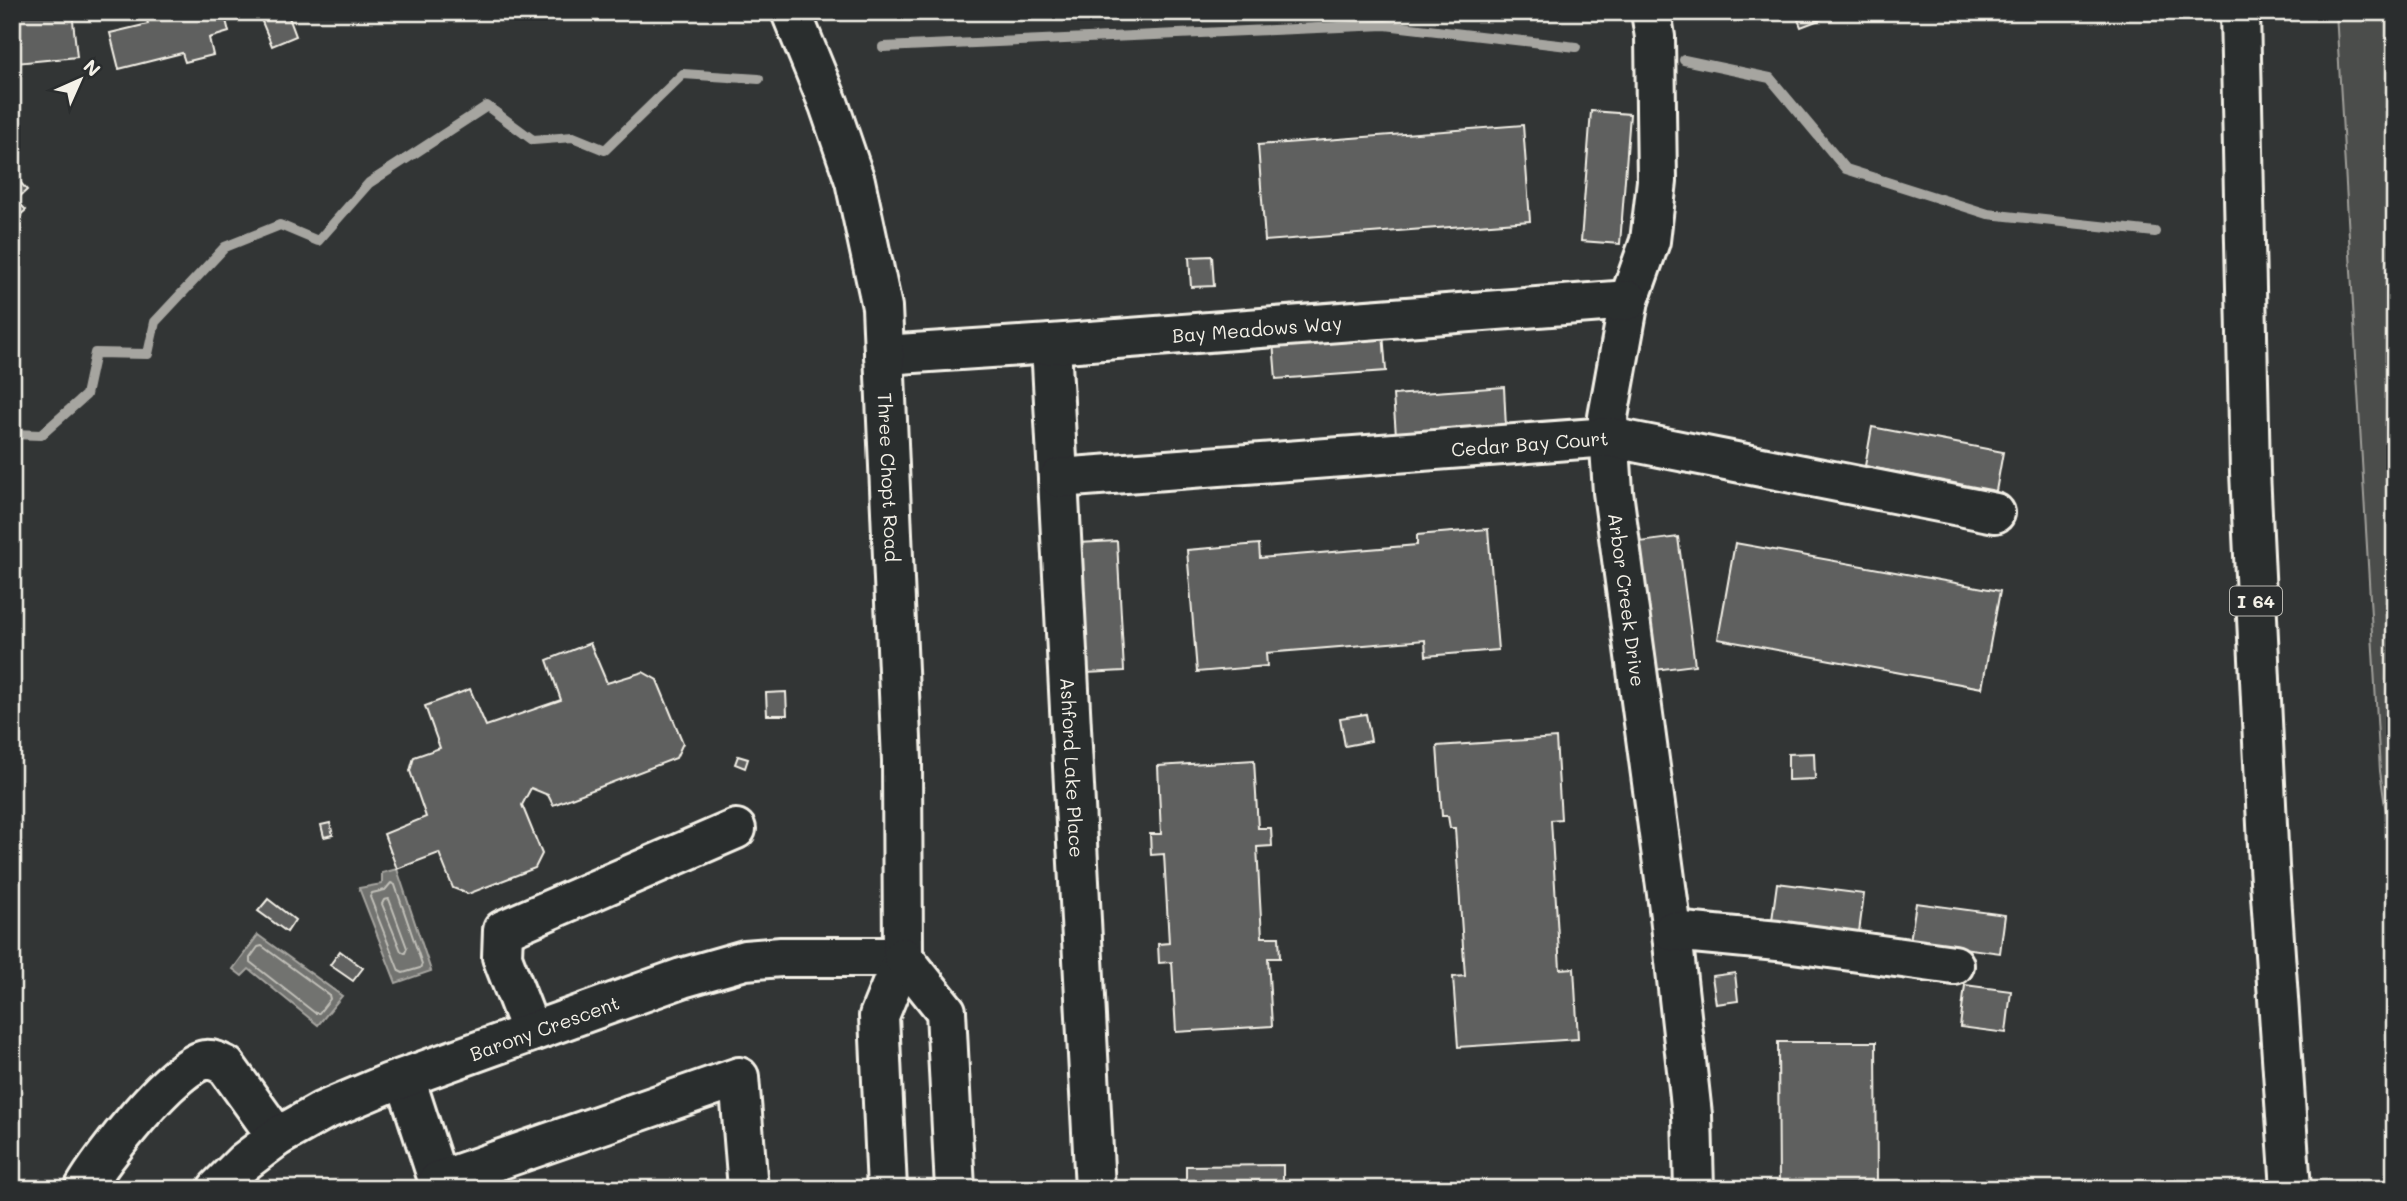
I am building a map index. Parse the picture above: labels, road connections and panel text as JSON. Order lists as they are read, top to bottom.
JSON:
{
  "streets": {
    "main road": [
      "Bay Meadows Way",
      "Cedar Bay Court",
      "Three Chopt Road",
      "Arbor Creek Drive",
      "I 64",
      "Ashford Lake Place",
      "Barony Crescent"
    ]
  },
  "crossings": [
    ["Bay Meadows Way", "Three Chopt Road"],
    ["Bay Meadows Way", "Arbor Creek Drive"],
    ["Bay Meadows Way", "Ashford Lake Place"],
    ["Cedar Bay Court", "Arbor Creek Drive"],
    ["Cedar Bay Court", "Ashford Lake Place"],
    ["Three Chopt Road", "Barony Crescent"]
  ],
  "north": "top right"
}
